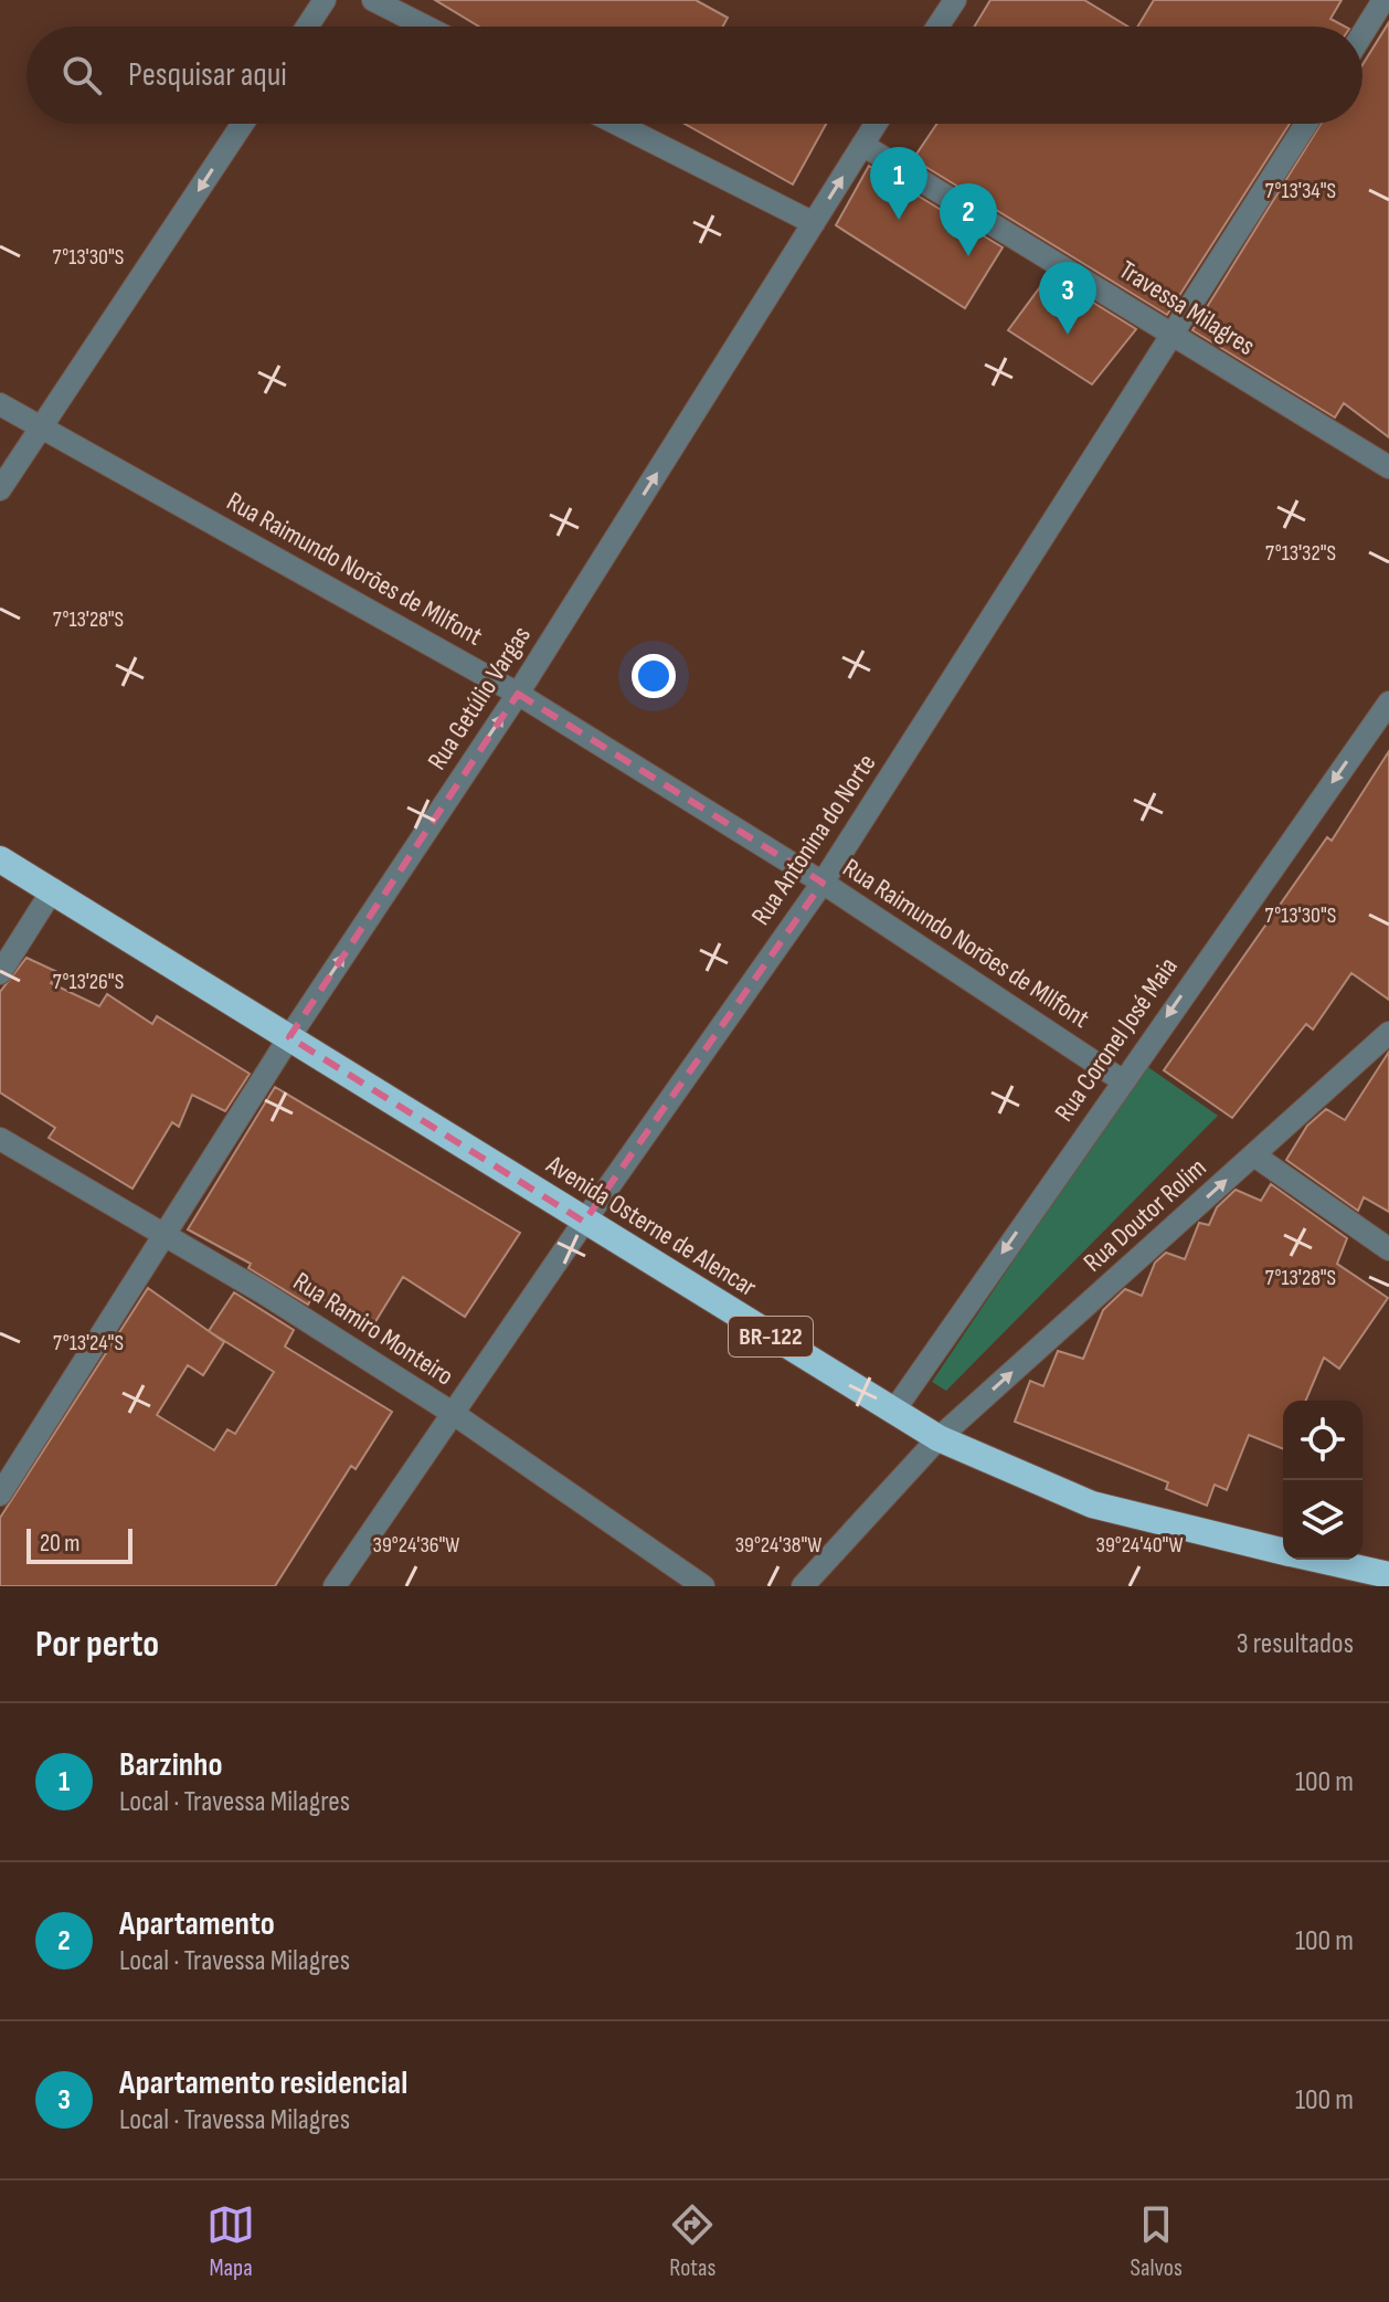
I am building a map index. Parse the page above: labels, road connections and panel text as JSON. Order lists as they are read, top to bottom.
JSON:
{
  "streets": {
    "highway": ["Avenida Osterne de Alencar", "BR-122"],
    "street": [
      "Travessa Milagres",
      "Rua Raimundo Norões de MIlfont",
      "Rua Getúlio Vargas",
      "Rua Antonina do Norte",
      "Rua Coronel José Maia",
      "Rua Doutor Rolim",
      "Rua Ramiro Monteiro"
    ]
  },
  "crossings": [
    ["Travessa Milagres", "Rua Getúlio Vargas"],
    ["Travessa Milagres", "Rua Antonina do Norte"],
    ["Rua Raimundo Norões de MIlfont", "Rua Getúlio Vargas"],
    ["Rua Raimundo Norões de MIlfont", "Rua Antonina do Norte"],
    ["Rua Raimundo Norões de MIlfont", "Rua Coronel José Maia"],
    ["Rua Getúlio Vargas", "Avenida Osterne de Alencar"],
    ["Rua Getúlio Vargas", "Rua Ramiro Monteiro"],
    ["Rua Getúlio Vargas", "BR-122"],
    ["Rua Antonina do Norte", "Avenida Osterne de Alencar"],
    ["Rua Antonina do Norte", "Rua Ramiro Monteiro"],
    ["Rua Coronel José Maia", "Avenida Osterne de Alencar"],
    ["Rua Doutor Rolim", "Avenida Osterne de Alencar"],
    ["Avenida Osterne de Alencar", "BR-122"]
  ],
  "one_way": ["Rua Getúlio Vargas", "Rua Coronel José Maia", "Rua Doutor Rolim"],
  "scale_bar": "20 m",
  "page": {
    "search": "Pesquisar aqui",
    "pins": ["1", "2", "3"],
    "scale": "20 m",
    "heading": ["Por perto", "3 resultados"],
    "list": [
      {
        "mark": "1",
        "name": "Barzinho",
        "note": "Local · Travessa Milagres",
        "value": "100 m"
      },
      {
        "mark": "2",
        "name": "Apartamento",
        "note": "Local · Travessa Milagres",
        "value": "100 m"
      },
      {
        "mark": "3",
        "name": "Apartamento residencial",
        "note": "Local · Travessa Milagres",
        "value": "100 m"
      }
    ],
    "nav": ["Mapa", "Rotas", "Salvos"]
  },
  "coordinates": [
    "7°13'34\"S",
    "7°13'30\"S",
    "7°13'32\"S",
    "7°13'28\"S",
    "7°13'26\"S",
    "7°13'24\"S",
    "39°24'36\"W",
    "39°24'38\"W",
    "39°24'40\"W"
  ]
}
